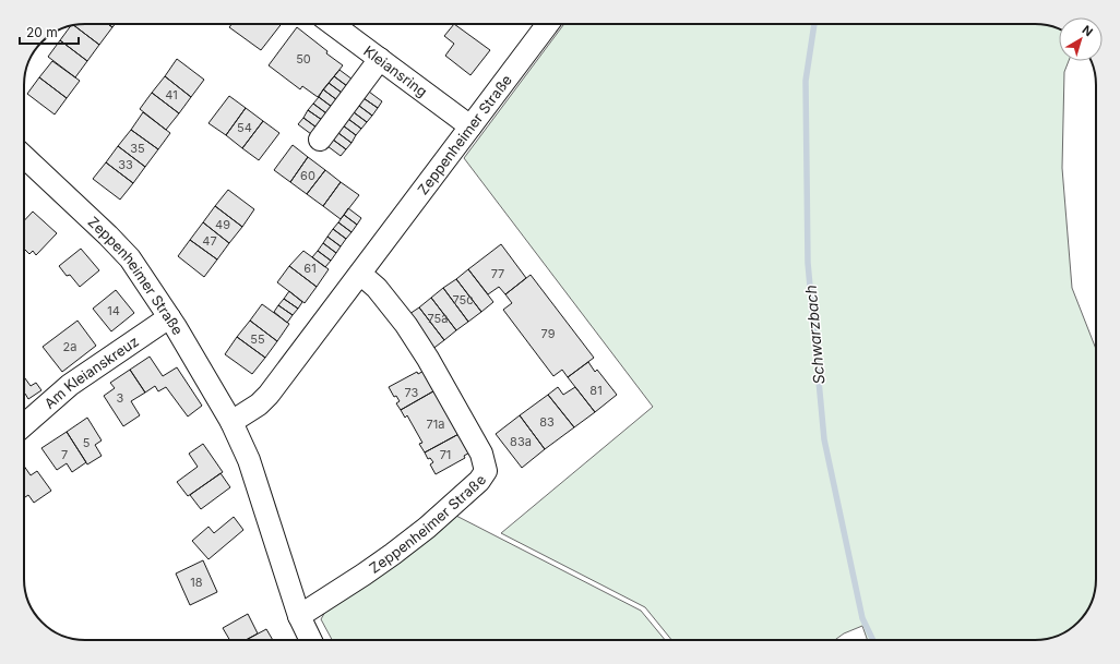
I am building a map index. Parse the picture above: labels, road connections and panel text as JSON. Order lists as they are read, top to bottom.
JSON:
{
  "streets": {
    "street": ["Kleiansring", "Zeppenheimer Straße", "Am Kleianskreuz"]
  },
  "crossings": [
    ["Kleiansring", "Zeppenheimer Straße"],
    ["Zeppenheimer Straße", "Am Kleianskreuz"]
  ],
  "water": ["Schwarzbach"],
  "house_numbers": [
    "50",
    "41",
    "54",
    "35",
    "33",
    "60",
    "49",
    "47",
    "61",
    "77",
    "75c",
    "14",
    "75a",
    "79",
    "55",
    "2a",
    "81",
    "73",
    "3",
    "83",
    "71a",
    "83a",
    "5",
    "7",
    "71",
    "18"
  ],
  "scale_bar": "20 m",
  "north": "top right"
}
